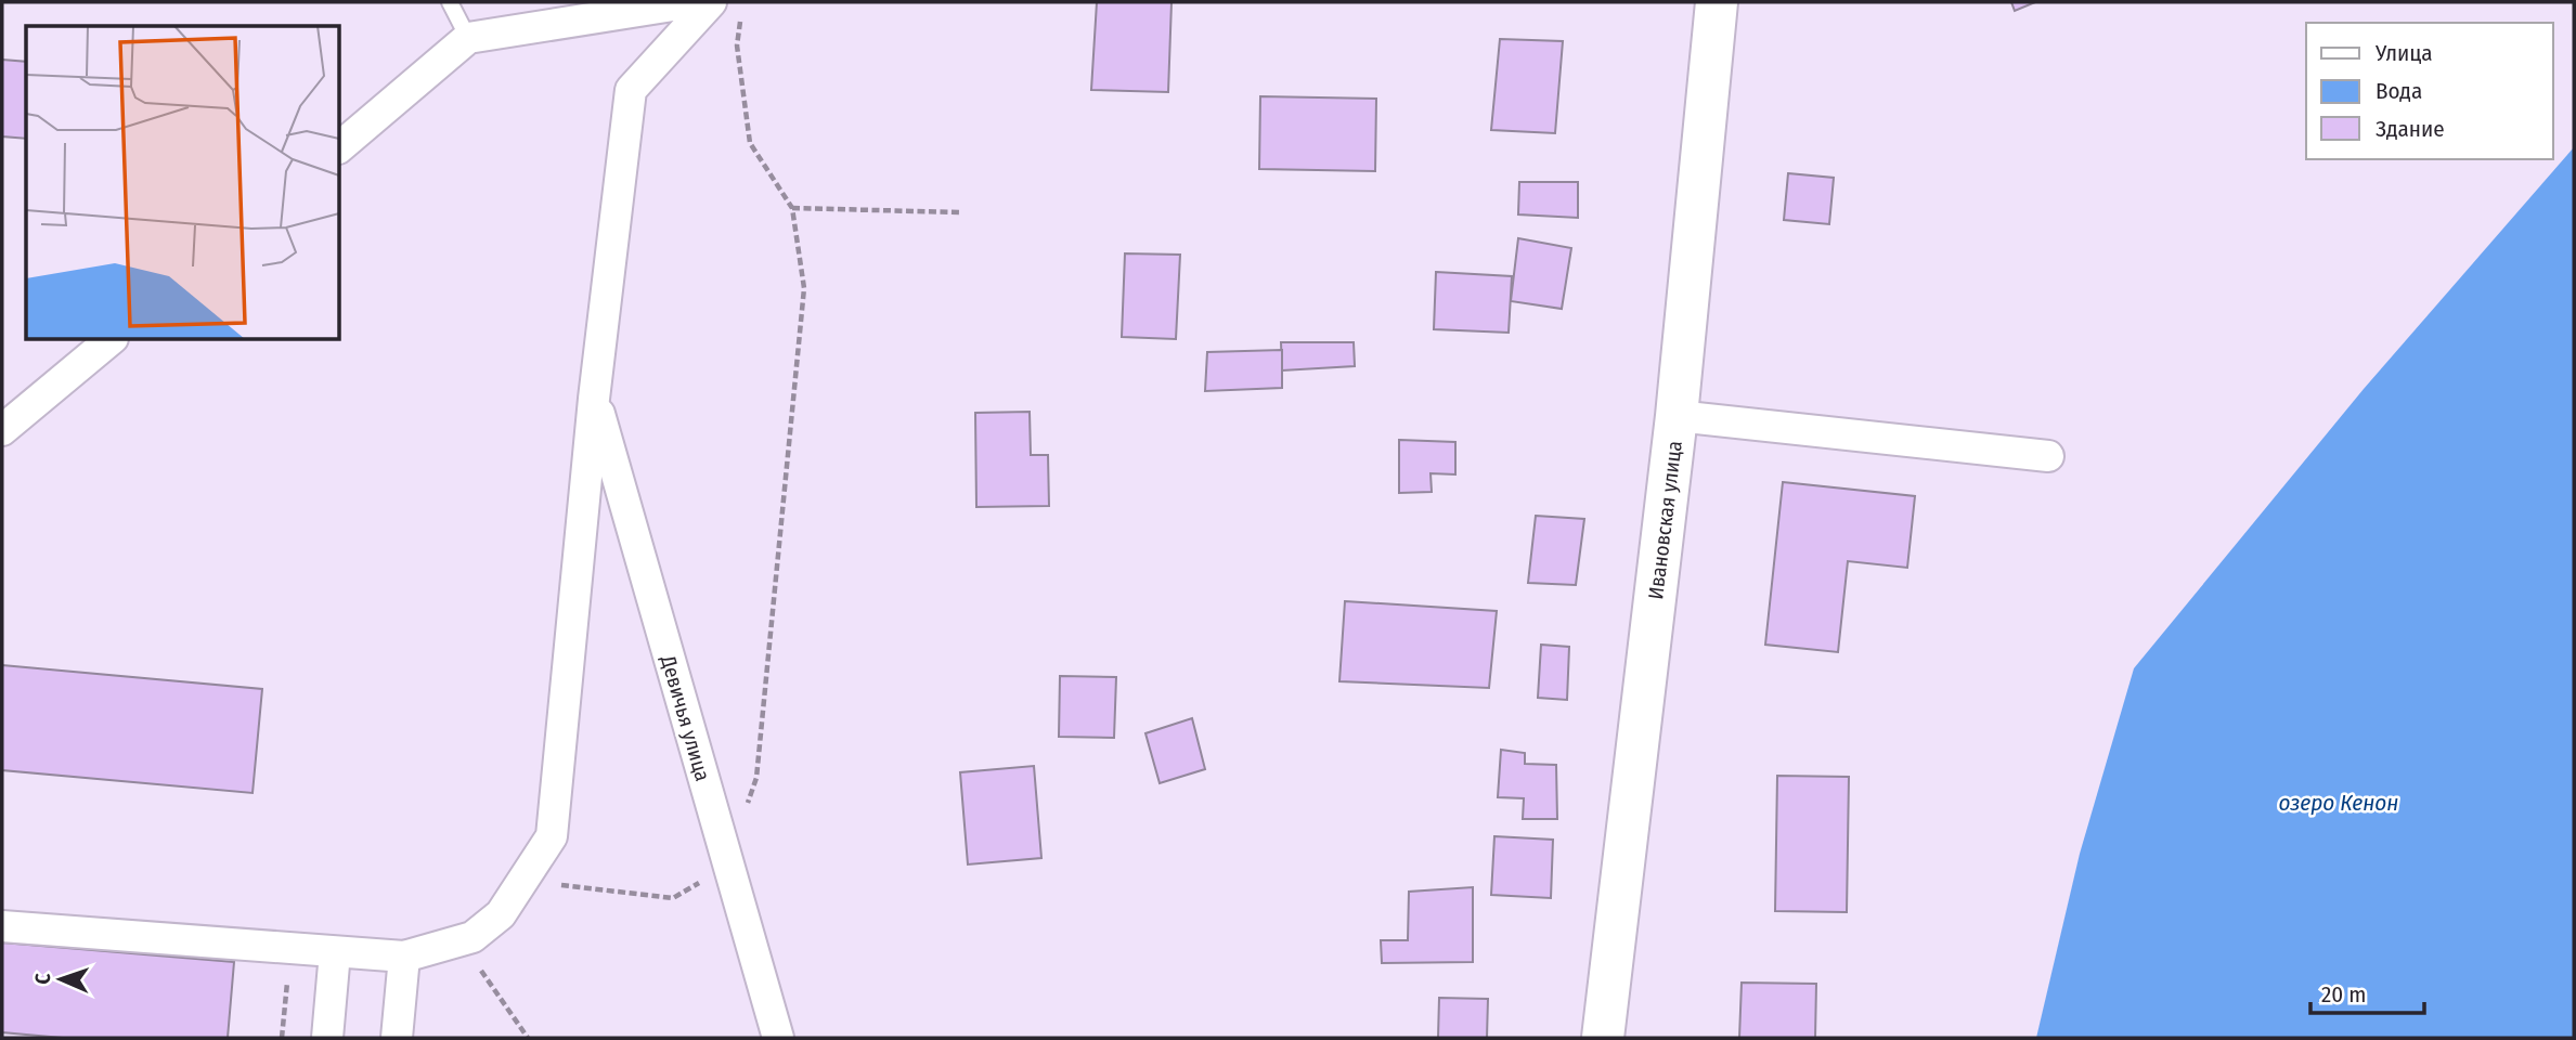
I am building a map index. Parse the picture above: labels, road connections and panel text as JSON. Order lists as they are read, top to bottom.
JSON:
{
  "streets": {
    "main road": ["Ивановская улица"],
    "street": ["Девичья улица"]
  },
  "water": ["озеро Кенон"],
  "legend": ["Улица", "Вода", "Здание"],
  "scale_bar": "20 m",
  "north": "left"
}
